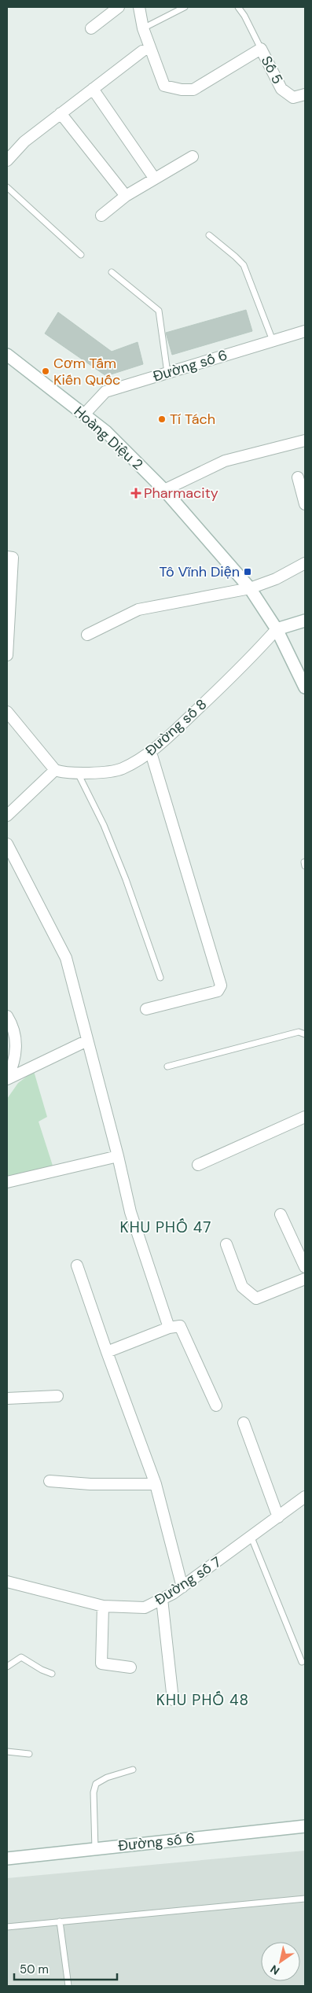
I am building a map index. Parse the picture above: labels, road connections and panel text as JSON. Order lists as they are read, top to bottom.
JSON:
{
  "streets": {
    "street": [
      "Số 5",
      "Đường số 6",
      "Hoàng Diệu 2",
      "Đường số 8",
      "Đường số 7"
    ]
  },
  "crossings": [
    ["Đường số 6", "Hoàng Diệu 2"],
    ["Hoàng Diệu 2", "Đường số 8"]
  ],
  "districts": ["KHU PHỐ 47", "KHU PHỐ 48"],
  "places": {
    "other": ["Cơm Tấm Kiến Quốc", "Tí Tách"],
    "health": ["Pharmacity"],
    "transit": ["Tô Vĩnh Diện"]
  },
  "scale_bar": "50 m",
  "north": "bottom left"
}
